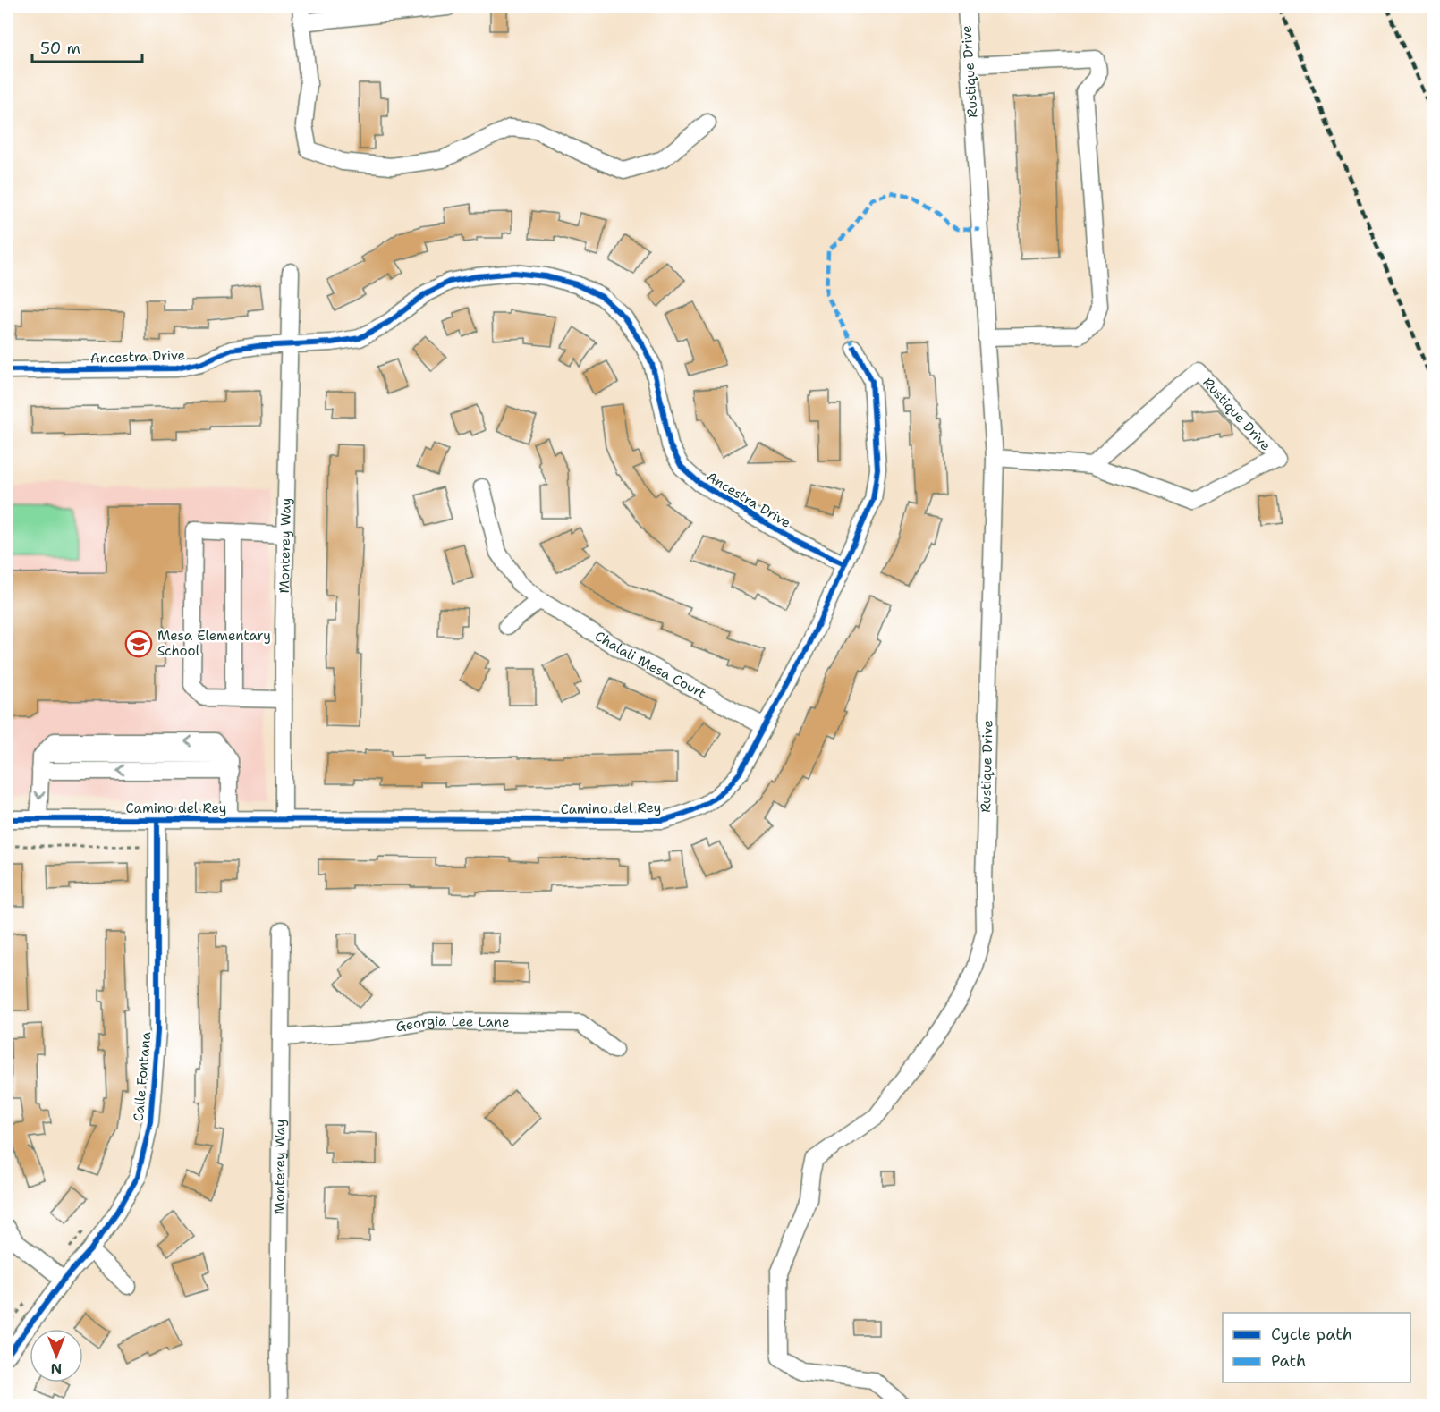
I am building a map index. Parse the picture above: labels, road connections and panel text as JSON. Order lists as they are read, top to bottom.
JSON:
{
  "streets": {
    "street": [
      "Rustique Drive",
      "Ancestra Drive",
      "Monterey Way",
      "Chalali Mesa Court",
      "Camino del Rey",
      "Georgia Lee Lane",
      "Calle Fontana"
    ]
  },
  "crossings": [
    ["Ancestra Drive", "Monterey Way"],
    ["Ancestra Drive", "Camino del Rey"],
    ["Monterey Way", "Camino del Rey"],
    ["Monterey Way", "Georgia Lee Lane"],
    ["Chalali Mesa Court", "Camino del Rey"],
    ["Camino del Rey", "Calle Fontana"]
  ],
  "places": {
    "school or university": ["Mesa Elementary School"]
  },
  "legend": ["Cycle path", "Path"],
  "scale_bar": "50 m",
  "north": "bottom"
}
